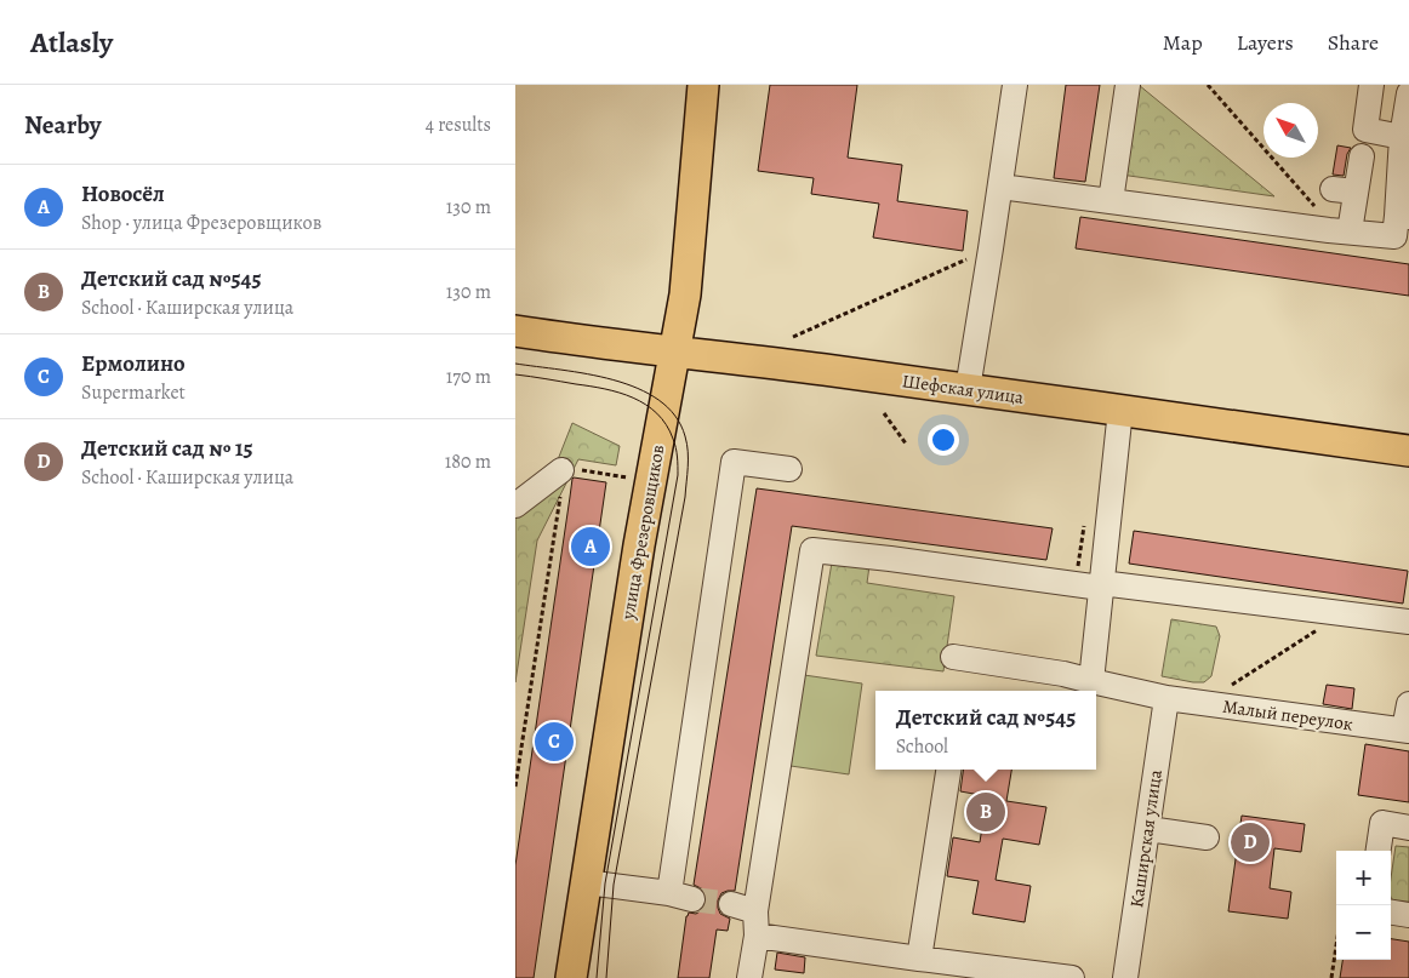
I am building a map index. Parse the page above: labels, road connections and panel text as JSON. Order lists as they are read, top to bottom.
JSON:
{
  "streets": {
    "main road": ["Шефская улица", "улица Фрезеровщиков"],
    "street": ["Малый переулок", "Каширская улица"]
  },
  "crossings": [
    ["Шефская улица", "улица Фрезеровщиков"],
    ["Малый переулок", "Каширская улица"]
  ],
  "north": "top left",
  "page": {
    "header": "Atlasly",
    "nav": ["Map", "Layers", "Share"],
    "heading": ["Nearby", "4 results"],
    "list": [
      {
        "mark": "A",
        "name": "Новосёл",
        "note": "Shop · улица Фрезеровщиков",
        "value": "130 m"
      },
      {
        "mark": "B",
        "name": "Детский сад №545",
        "note": "School · Каширская улица",
        "value": "130 m"
      },
      {
        "mark": "C",
        "name": "Ермолино",
        "note": "Supermarket",
        "value": "170 m"
      },
      {
        "mark": "D",
        "name": "Детский сад № 15",
        "note": "School · Каширская улица",
        "value": "180 m"
      }
    ],
    "pins": [
      "A",
      "C",
      "B",
      "D"
    ],
    "popup": ["Детский сад №545", "School"],
    "map_buttons": ["+", "−"]
  }
}
